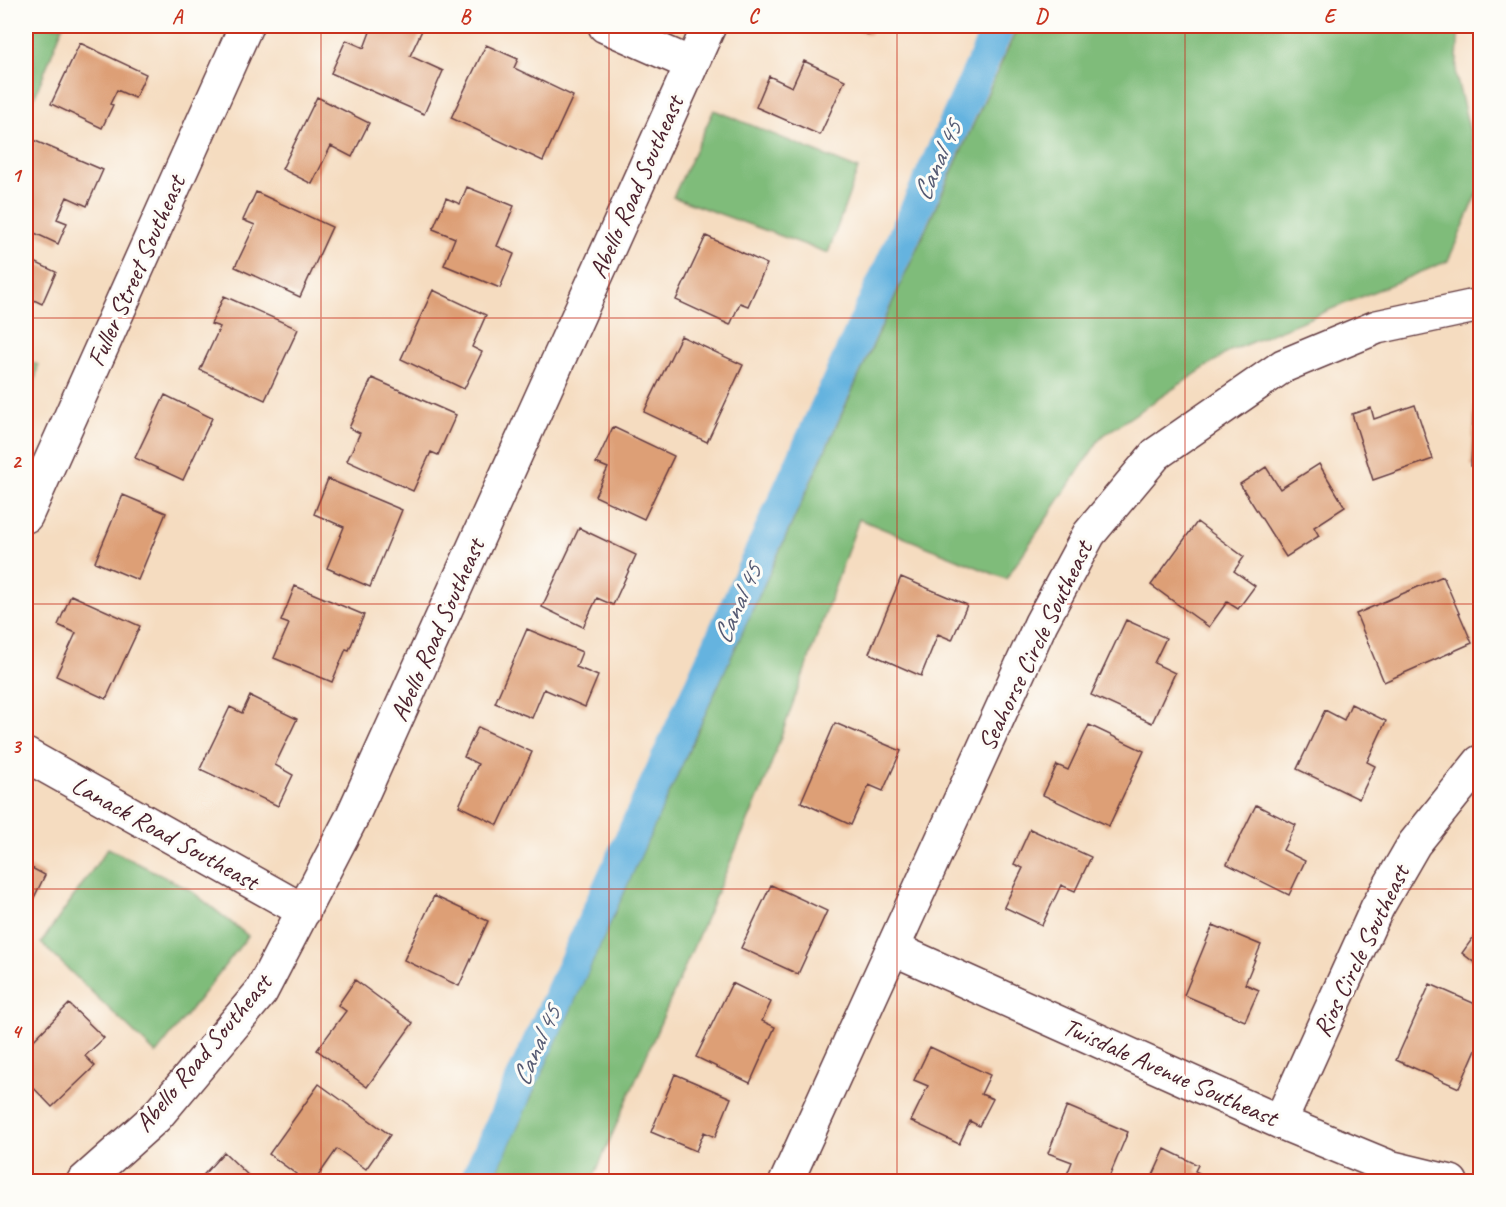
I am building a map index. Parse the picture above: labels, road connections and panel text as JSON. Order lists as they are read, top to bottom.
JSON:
{
  "streets": {
    "street": [
      "Abello Road Southeast",
      "Fuller Street Southeast",
      "Seahorse Circle Southeast",
      "Lanack Road Southeast",
      "Rios Circle Southeast",
      "Twisdale Avenue Southeast"
    ]
  },
  "crossings": [
    ["Abello Road Southeast", "Lanack Road Southeast"],
    ["Seahorse Circle Southeast", "Twisdale Avenue Southeast"],
    ["Rios Circle Southeast", "Twisdale Avenue Southeast"]
  ],
  "water": ["Canal 45"],
  "grid": {
    "columns": [
      "A",
      "B",
      "C",
      "D",
      "E"
    ],
    "rows": [
      "1",
      "2",
      "3",
      "4"
    ]
  }
}
